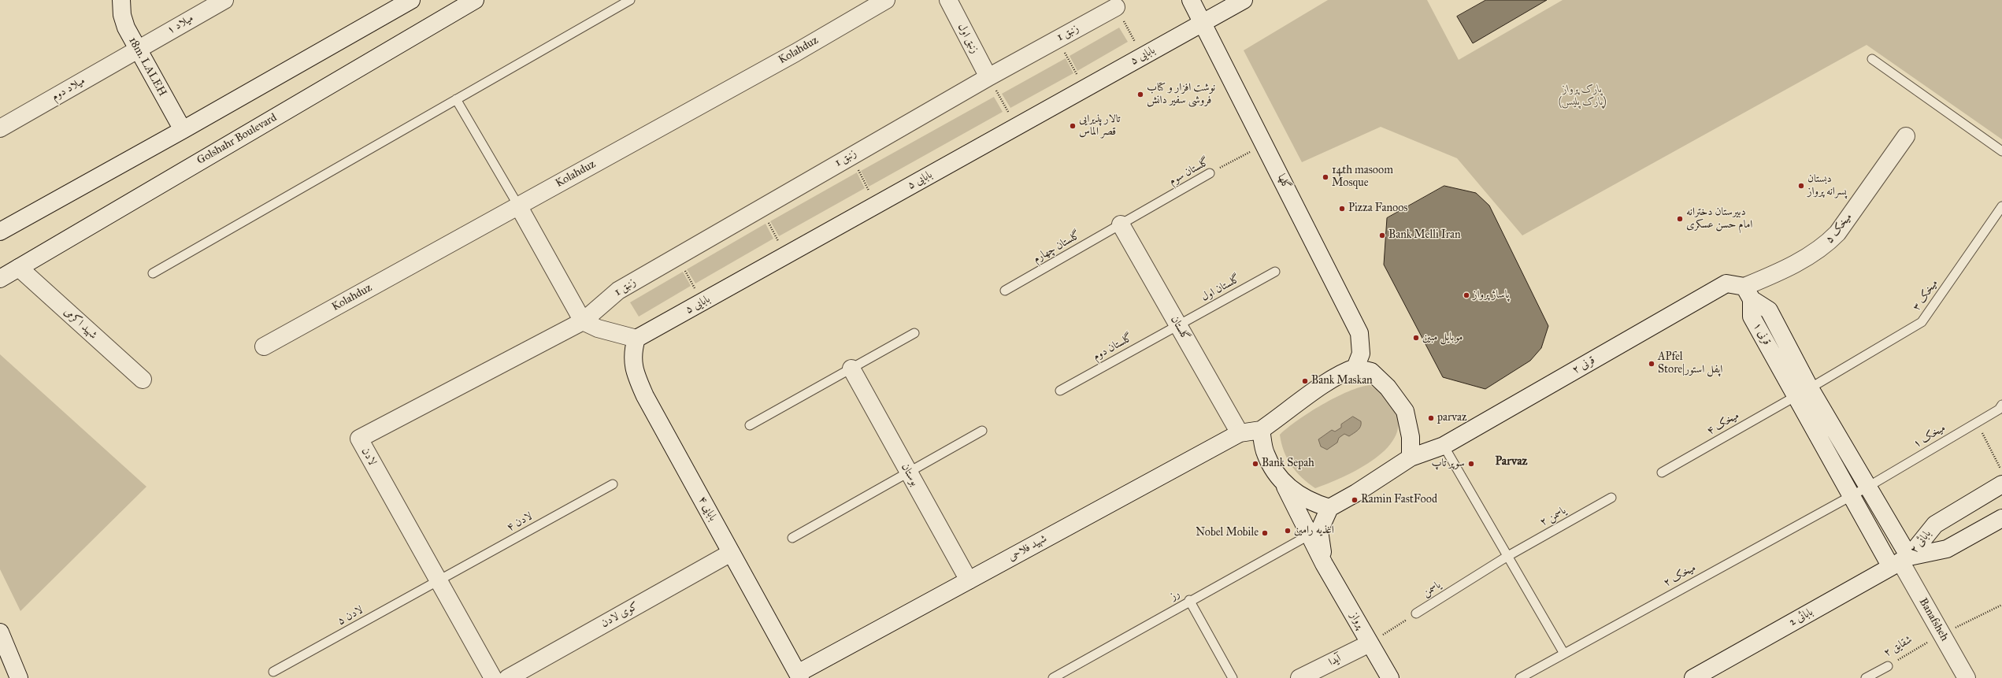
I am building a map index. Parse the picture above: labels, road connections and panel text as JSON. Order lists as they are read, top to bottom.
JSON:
{
  "streets": {
    "street": [
      "میلاد ۱",
      "زنبق 1",
      "زنبق اول",
      "Kolahduz",
      "۵ بابایی",
      "18m. LALEH",
      "میلاد دوم",
      "Golshahr Boulevard",
      "گلها",
      "میخک ۵",
      "شهید اکرمی",
      "گلستان",
      "قرنی ۱",
      "قرنی ۲",
      "لادن",
      "بوستان",
      "بابایی ۴",
      "بابائی ۲",
      "شهید فلاحی",
      "کوی لادن",
      "بابائی 2",
      "Banafsheh",
      "پرواز",
      "آیدا"
    ],
    "lane": [
      "گلستان سوم",
      "گلستان چهارم",
      "گلستان اول",
      "میخک ۳",
      "گلستان دوم",
      "میخک ۴",
      "میخک ۱",
      "یاسمن ۲",
      "لادن ۴",
      "میخک ۲",
      "یاسمن",
      "رز",
      "لادن ۵",
      "شقایق ۲"
    ]
  },
  "crossings": [
    ["میلاد ۱", "18m. LALEH"],
    ["میلاد ۱", "میلاد دوم"],
    ["زنبق 1", "زنبق اول"],
    ["زنبق 1", "لادن"],
    ["۵ بابایی", "گلها"],
    ["۵ بابایی", "بابایی ۴"],
    ["18m. LALEH", "میلاد دوم"],
    ["Golshahr Boulevard", "شهید اکرمی"],
    ["گلستان سوم", "گلها"],
    ["گلستان سوم", "گلستان چهارم"],
    ["گلستان سوم", "گلستان"],
    ["میخک ۵", "قرنی ۱"],
    ["میخک ۵", "قرنی ۲"],
    ["گلستان چهارم", "گلستان"],
    ["گلستان اول", "گلستان"],
    ["گلستان اول", "گلستان دوم"],
    ["میخک ۳", "قرنی ۱"],
    ["میخک ۳", "میخک ۴"],
    ["گلستان", "گلستان دوم"],
    ["گلستان", "شهید فلاحی"],
    ["قرنی ۱", "قرنی ۲"],
    ["قرنی ۱", "میخک ۴"],
    ["قرنی ۱", "میخک ۱"],
    ["قرنی ۱", "بابائی ۲"],
    ["قرنی ۱", "میخک ۲"],
    ["قرنی ۱", "بابائی 2"],
    ["قرنی ۱", "Banafsheh"],
    ["قرنی ۲", "پرواز"],
    ["میخک ۱", "میخک ۲"],
    ["لادن", "لادن ۴"],
    ["لادن", "لادن ۵"],
    ["بوستان", "شهید فلاحی"],
    ["بابایی ۴", "شهید فلاحی"],
    ["بابایی ۴", "کوی لادن"],
    ["یاسمن ۲", "یاسمن"],
    ["لادن ۴", "لادن ۵"],
    ["بابائی ۲", "بابائی 2"],
    ["بابائی ۲", "Banafsheh"],
    ["رز", "پرواز"],
    ["بابائی 2", "Banafsheh"],
    ["Banafsheh", "شقایق ۲"],
    ["پرواز", "آیدا"]
  ],
  "districts": ["Parvaz"],
  "parks": ["پارک پرواز (پارک پلیس)"],
  "places": [
    "نوشت افزار و کتاب فروشی سفیر دانش",
    "تالار پذیرایی قصر الماس",
    "14th masoom Mosque",
    "دبستان پسرانه پرواز",
    "Pizza Fanoos",
    "دبیرستان دخترانه امام حسن عسکری",
    "Bank Melli Iran",
    "پاساژ پرواز",
    "موبایل مبین",
    "APfel Store|اپفل استور",
    "Bank Maskan",
    "parvaz",
    "Bank Sepah",
    "سوپر تاپ",
    "Ramin FastFood",
    "اغذیه رامین",
    "Nobel Mobile"
  ]
}
